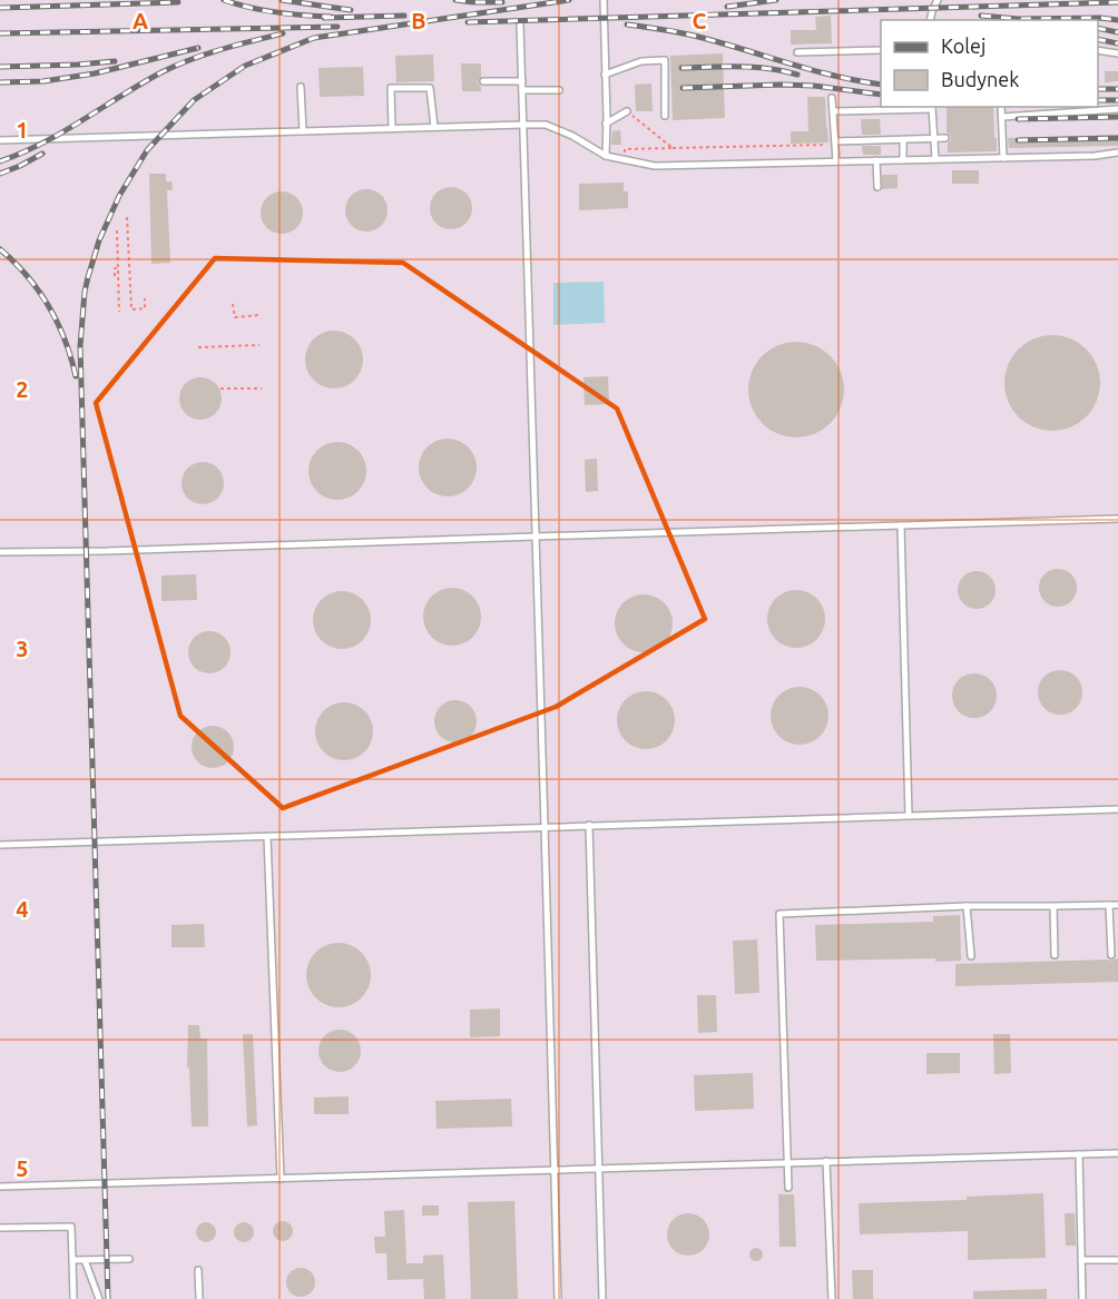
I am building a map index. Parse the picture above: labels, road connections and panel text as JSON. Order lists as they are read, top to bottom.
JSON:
{
  "legend": ["Kolej", "Budynek"],
  "grid": {
    "columns": ["A", "B", "C"],
    "rows": [
      "1",
      "2",
      "3",
      "4",
      "5"
    ]
  }
}
